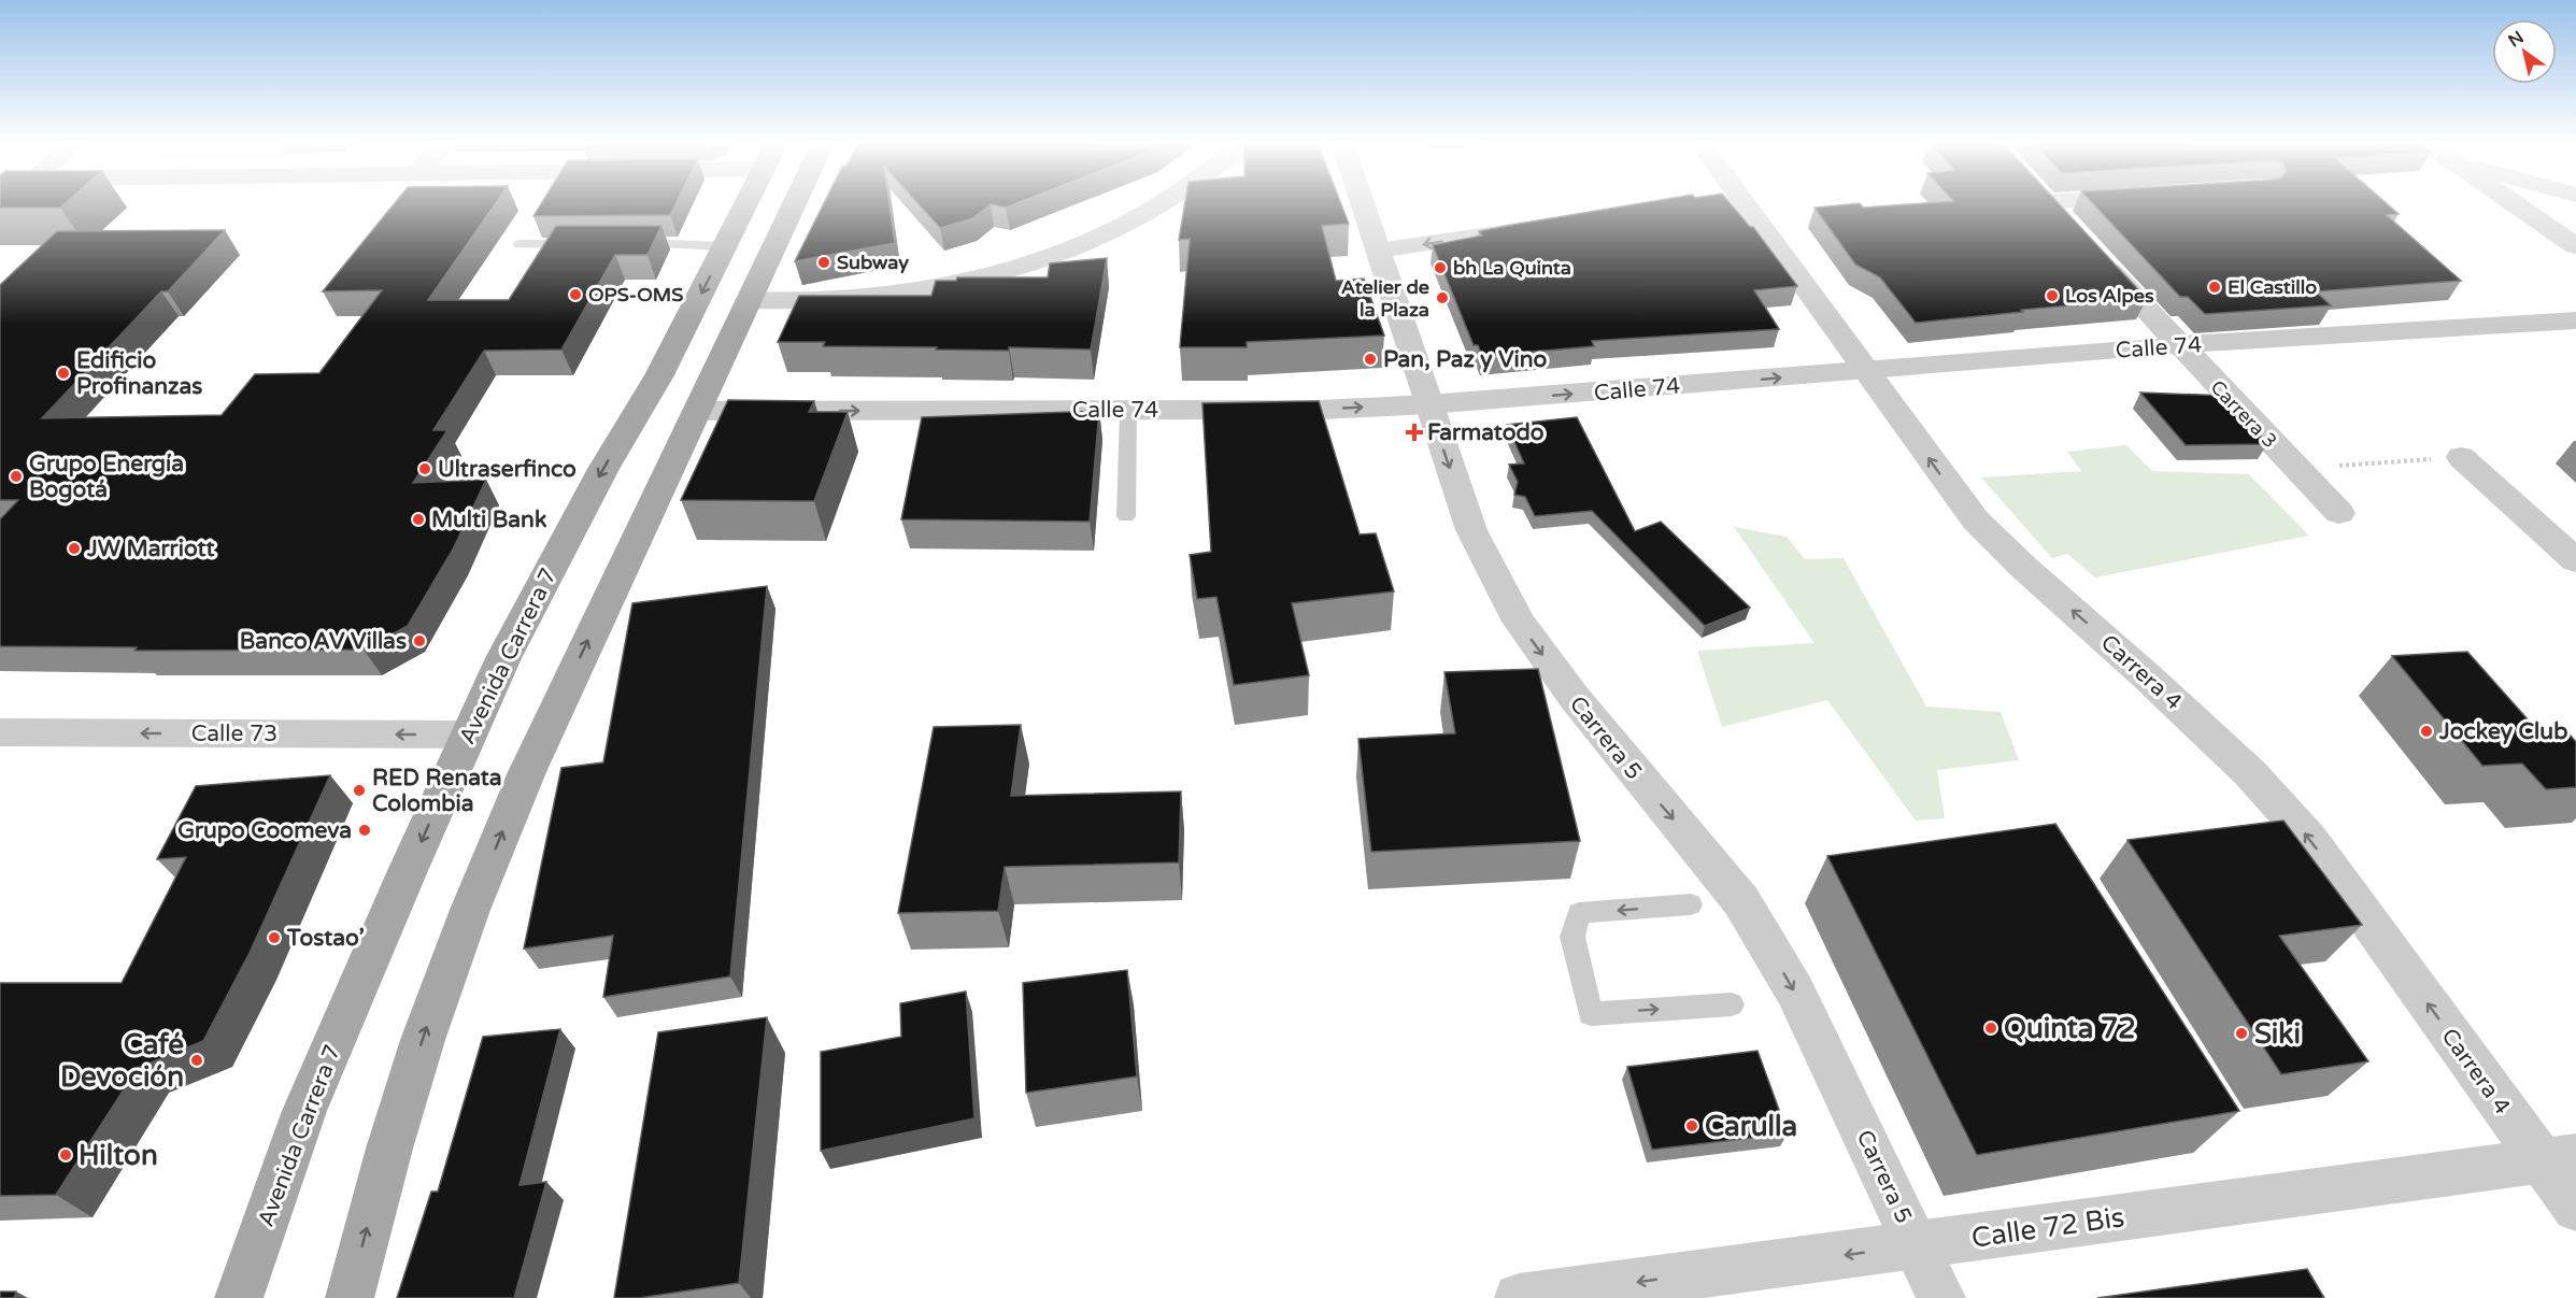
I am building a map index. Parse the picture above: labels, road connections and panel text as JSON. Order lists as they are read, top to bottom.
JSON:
{
  "streets": {
    "main road": ["Avenida Carrera 7"],
    "street": [
      "Calle 74",
      "Carrera 3",
      "Carrera 4",
      "Calle 73",
      "Carrera 5",
      "Calle 72 Bis"
    ]
  },
  "crossings": [
    ["Calle 74", "Carrera 3"],
    ["Calle 74", "Carrera 4"],
    ["Calle 74", "Carrera 5"],
    ["Avenida Carrera 7", "Calle 73"],
    ["Carrera 4", "Calle 72 Bis"],
    ["Carrera 5", "Calle 72 Bis"]
  ],
  "one_way": [
    "Carrera 4",
    "Calle 73",
    "Carrera 5",
    "Calle 72 Bis"
  ],
  "places": {
    "other": [
      "Subway",
      "bh La Quinta",
      "El Castillo",
      "OPS-OMS",
      "Los Alpes",
      "Atelier de la Plaza",
      "Pan, Paz y Vino",
      "Edificio Profinanzas",
      "Ultraserfinco",
      "Grupo Energía Bogotá",
      "Multi Bank",
      "JW Marriott",
      "Banco AV Villas",
      "Jockey Club",
      "RED Renata Colombia",
      "Grupo Coomeva",
      "Tostao’",
      "Quinta 72",
      "Siki",
      "Café Devoción",
      "Carulla",
      "Hilton"
    ],
    "health": ["Farmatodo"]
  },
  "north": "top left"
}
